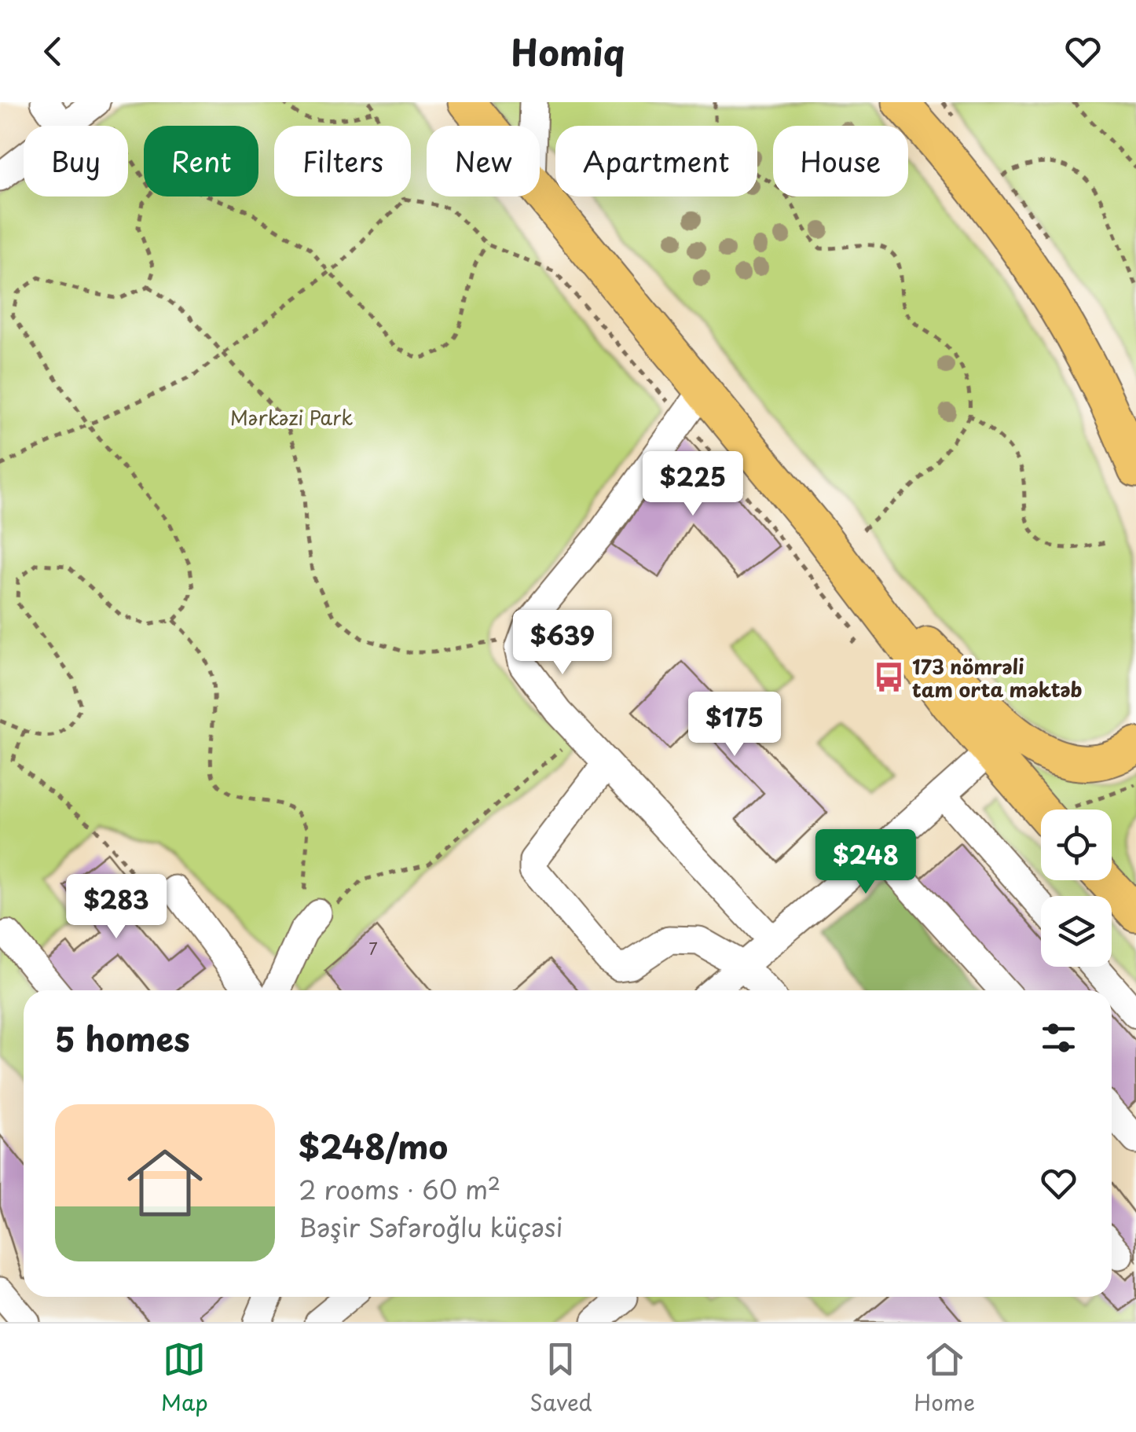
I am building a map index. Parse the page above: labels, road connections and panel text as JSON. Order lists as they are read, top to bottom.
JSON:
{
  "parks": ["Mərkəzi Park"],
  "places": {
    "bus stop": ["173 nömrəli tam orta məktəb"]
  },
  "house_numbers": ["7"],
  "page": {
    "header": "Homiq",
    "chip": [
      "Buy",
      "Rent",
      "Filters",
      "New",
      "Apartment",
      "House"
    ],
    "price": [
      "$225",
      "$639",
      "$175",
      "$248",
      "$283"
    ],
    "heading": "5 homes",
    "list": [
      {
        "name": "$248/mo",
        "note": "2 rooms · 60 m² · Bəşir Səfəroğlu küçəsi"
      }
    ],
    "tabs": ["Map", "Saved", "Home"]
  }
}
